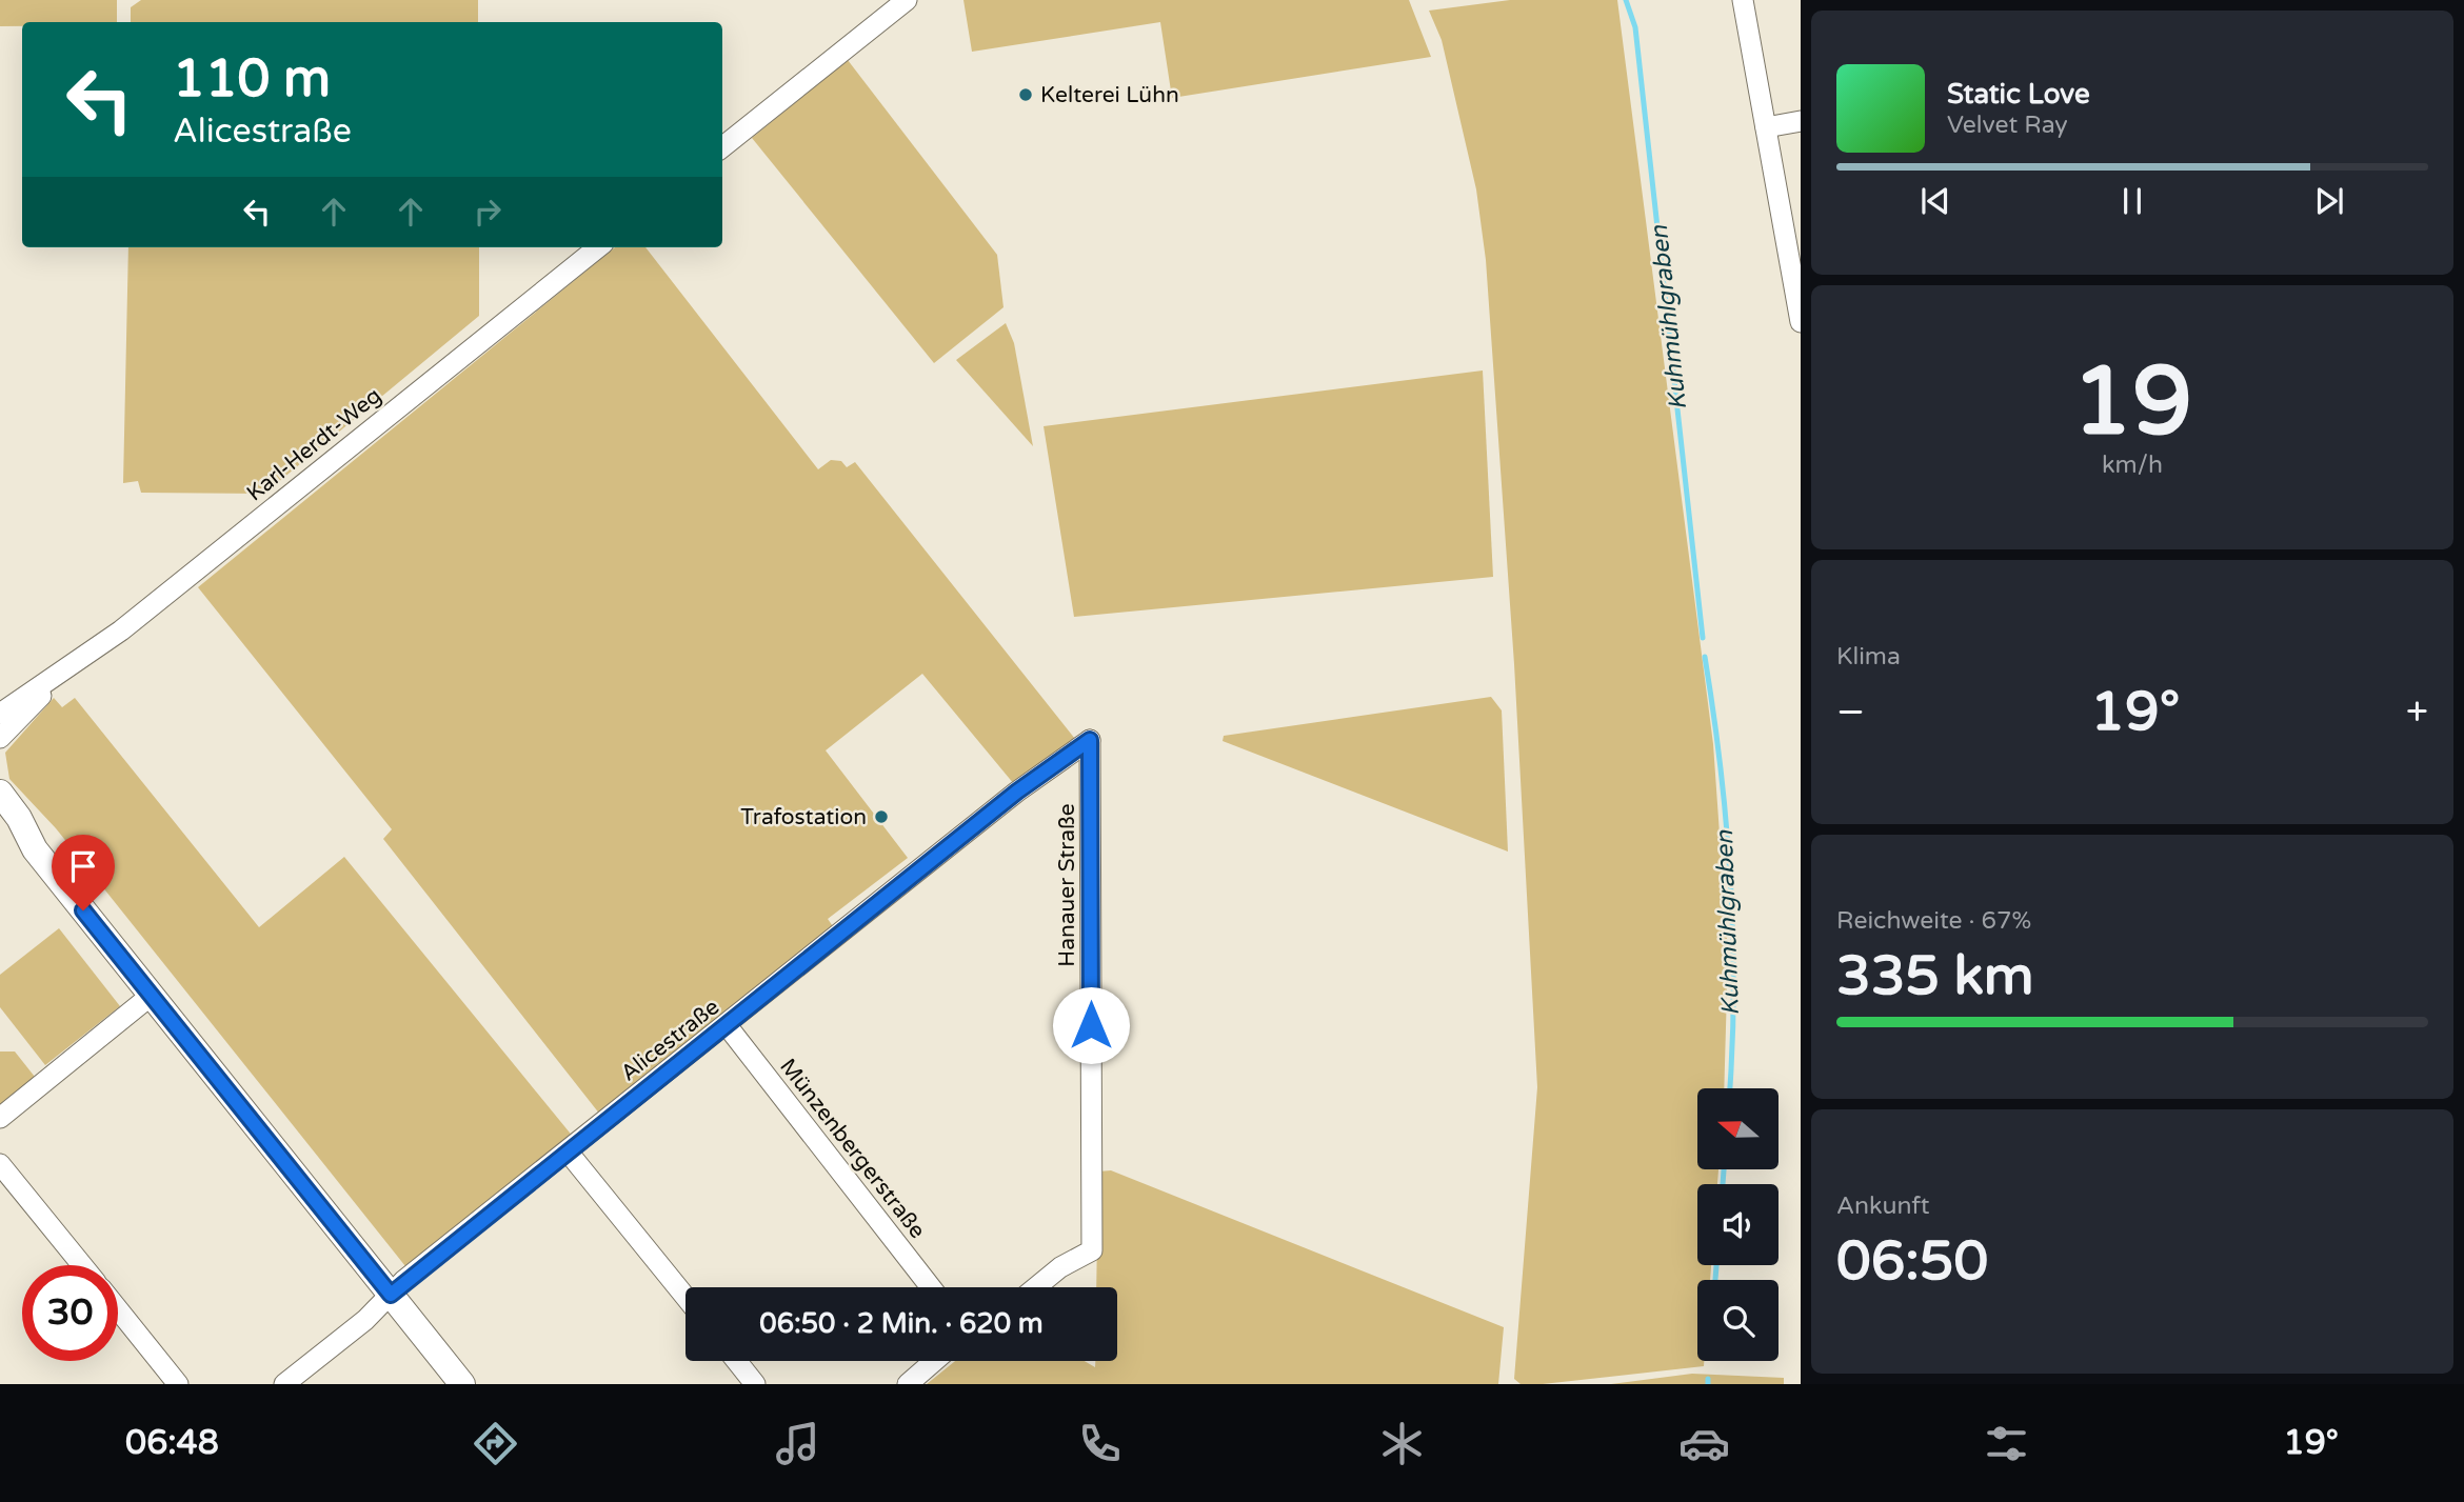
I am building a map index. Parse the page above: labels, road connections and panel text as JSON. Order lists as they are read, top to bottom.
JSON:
{
  "streets": {
    "street": [
      "Karl-Herdt-Weg",
      "Hanauer Straße",
      "Alicestraße",
      "Münzenbergerstraße"
    ]
  },
  "crossings": [
    ["Hanauer Straße", "Alicestraße"],
    ["Alicestraße", "Münzenbergerstraße"]
  ],
  "water": ["Kuhmühlgraben"],
  "places": ["Kelterei Lühn", "Trafostation"],
  "north": "left",
  "page": {
    "turn": ["110 m", "Alicestraße"],
    "song": ["Static Love", "Velvet Ray"],
    "tile": [
      ["19", "km/h"],
      "Klima",
      ["Reichweite · 67%", "335 km"],
      ["Ankunft", "06:50"]
    ],
    "heat": ["−", "19°", "+"],
    "limit": "30",
    "trip": "06:50 · 2 Min. · 620 m",
    "tabs": ["06:48", "19°"]
  }
}
